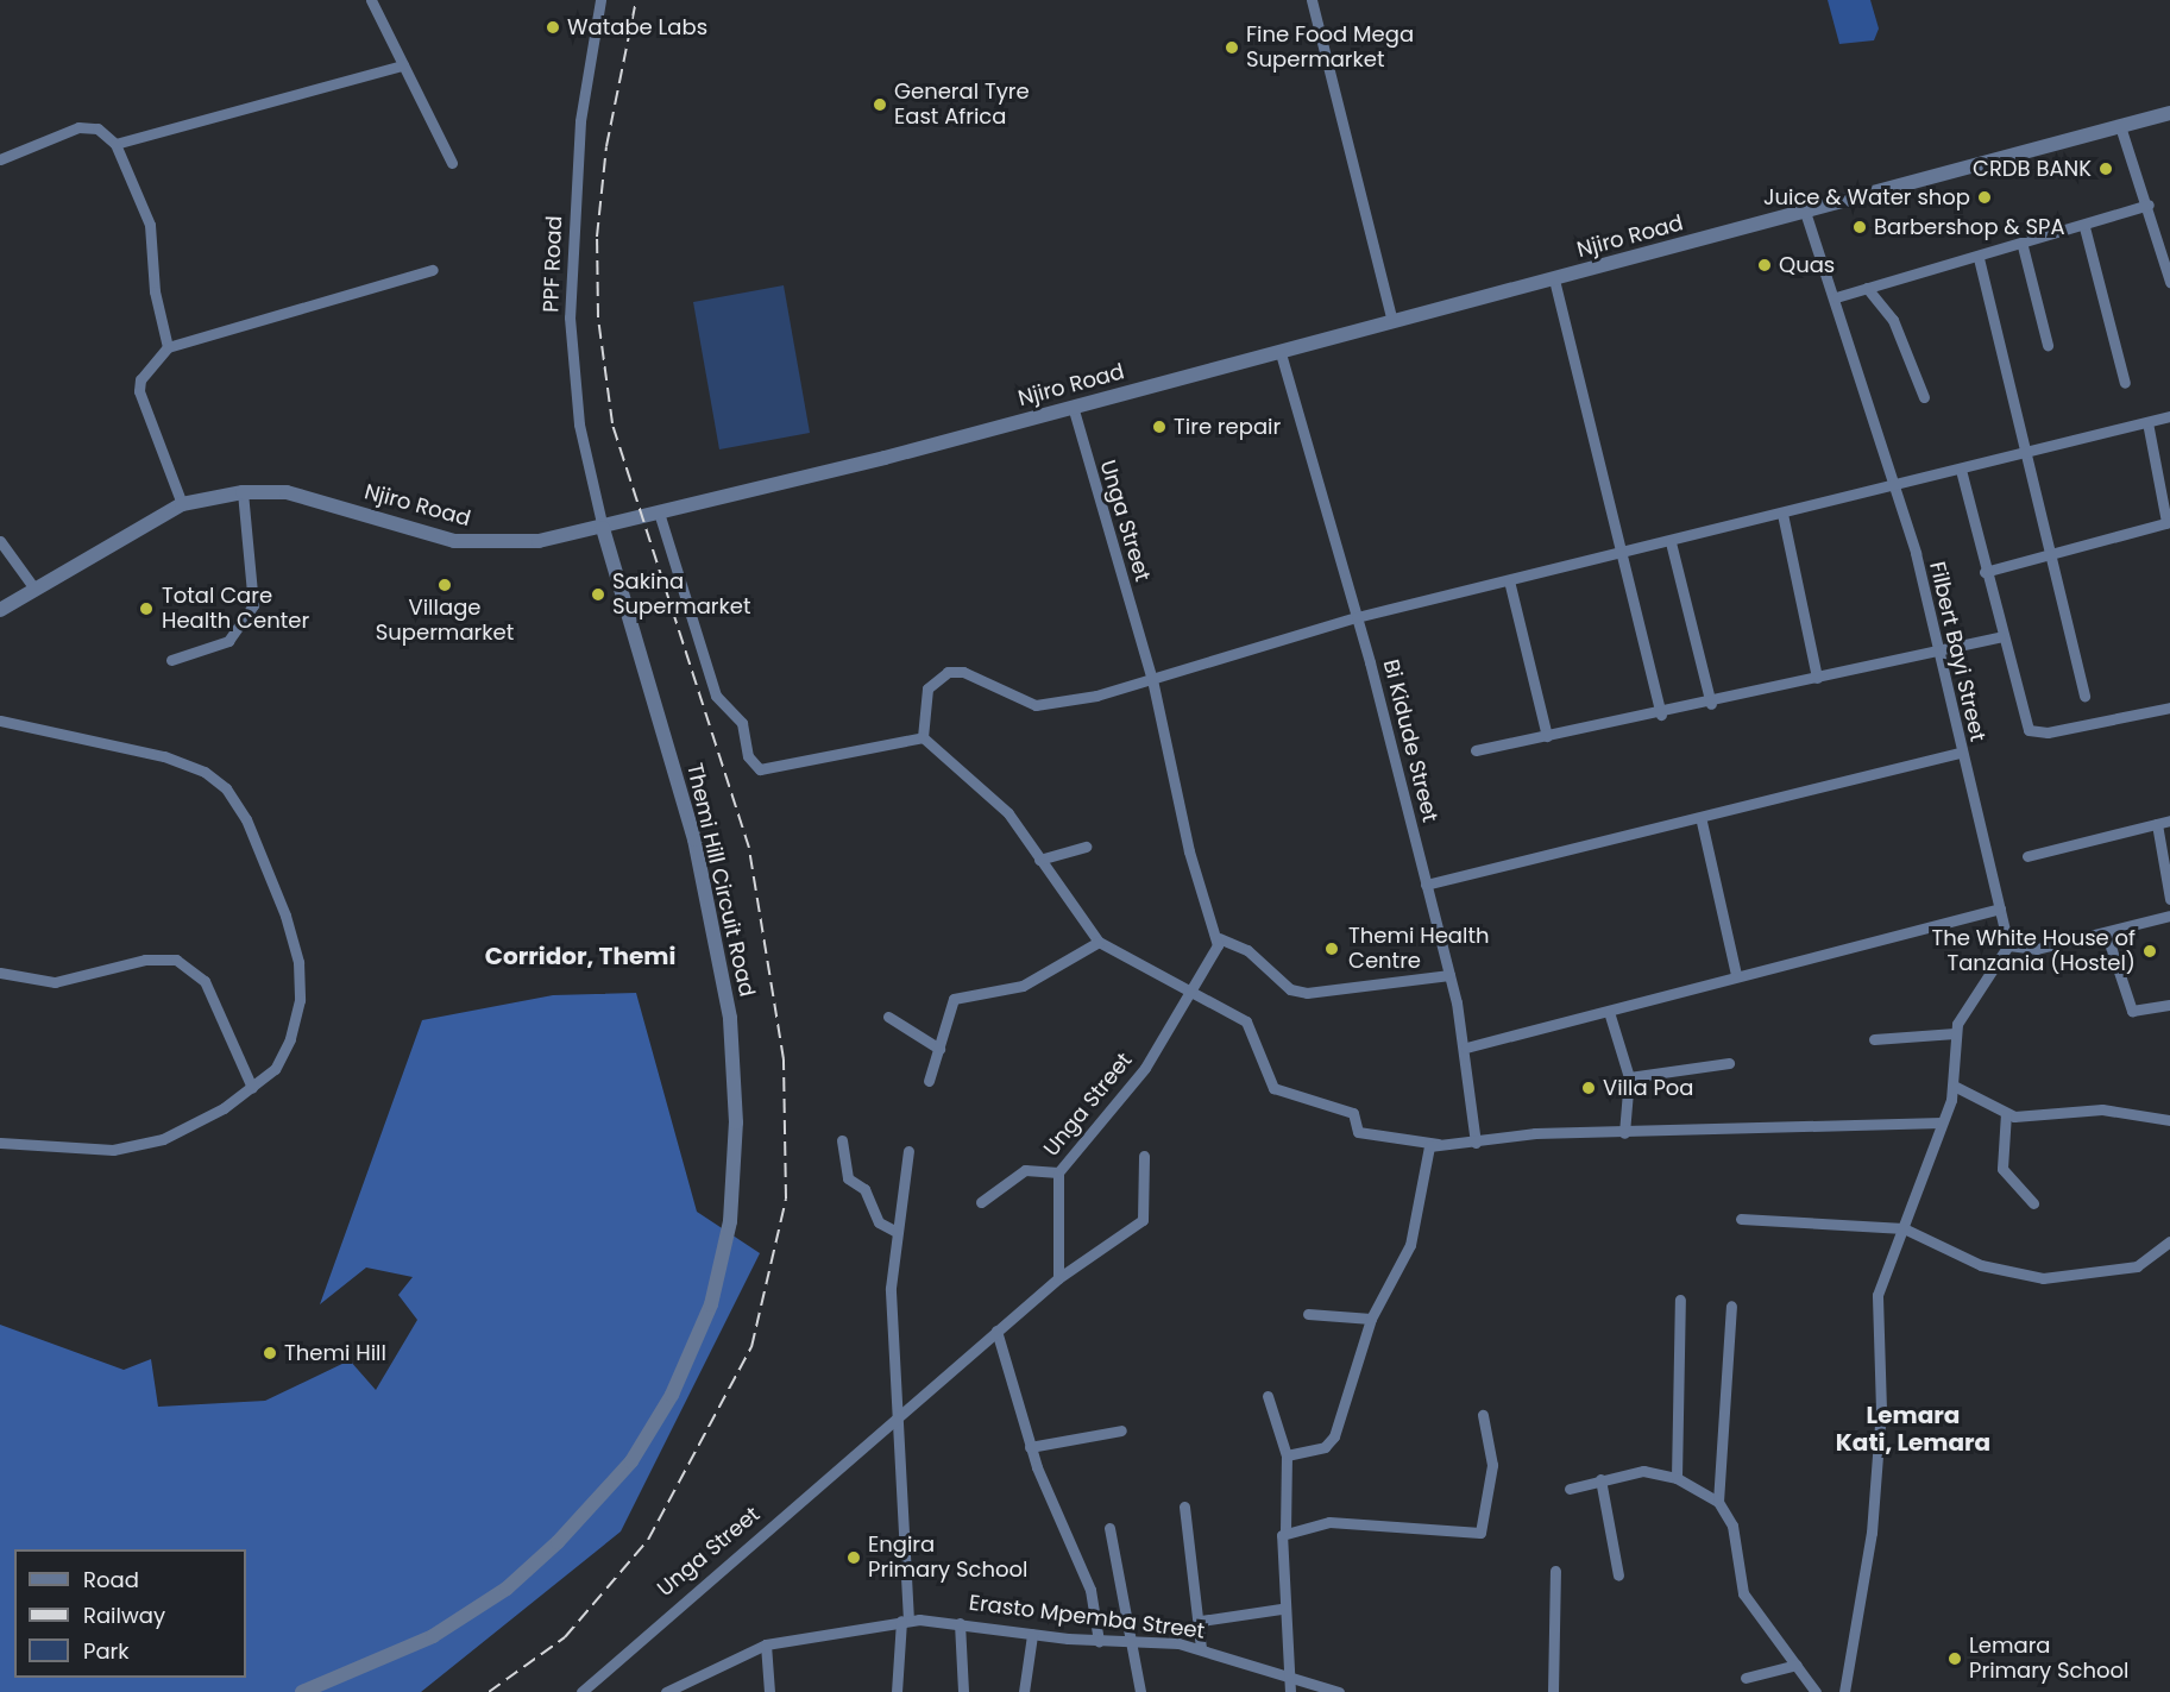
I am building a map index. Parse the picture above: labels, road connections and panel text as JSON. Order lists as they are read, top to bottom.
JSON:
{
  "streets": {
    "street": [
      "Njiro Road",
      "PPF Road",
      "Unga Street",
      "Filbert Bayi Street",
      "Bi Kidude Street",
      "Themi Hill Circuit Road",
      "Erasto Mpemba Street"
    ]
  },
  "crossings": [
    ["Njiro Road", "PPF Road"],
    ["Njiro Road", "Unga Street"],
    ["Njiro Road", "Filbert Bayi Street"],
    ["Njiro Road", "Bi Kidude Street"],
    ["Njiro Road", "Themi Hill Circuit Road"],
    ["PPF Road", "Themi Hill Circuit Road"]
  ],
  "districts": ["Corridor, Themi", "Lemara Kati, Lemara"],
  "places": [
    "Watabe Labs",
    "Fine Food Mega Supermarket",
    "General Tyre East Africa",
    "CRDB BANK",
    "Juice & Water shop",
    "Barbershop & SPA",
    "Quas",
    "Tire repair",
    "Village Supermarket",
    "Sakina Supermarket",
    "Total Care Health Center",
    "Themi Health Centre",
    "The White House of Tanzania (Hostel)",
    "Villa Poa",
    "Themi Hill",
    "Engira Primary School",
    "Lemara Primary School"
  ],
  "legend": ["Road", "Railway", "Park"]
}
